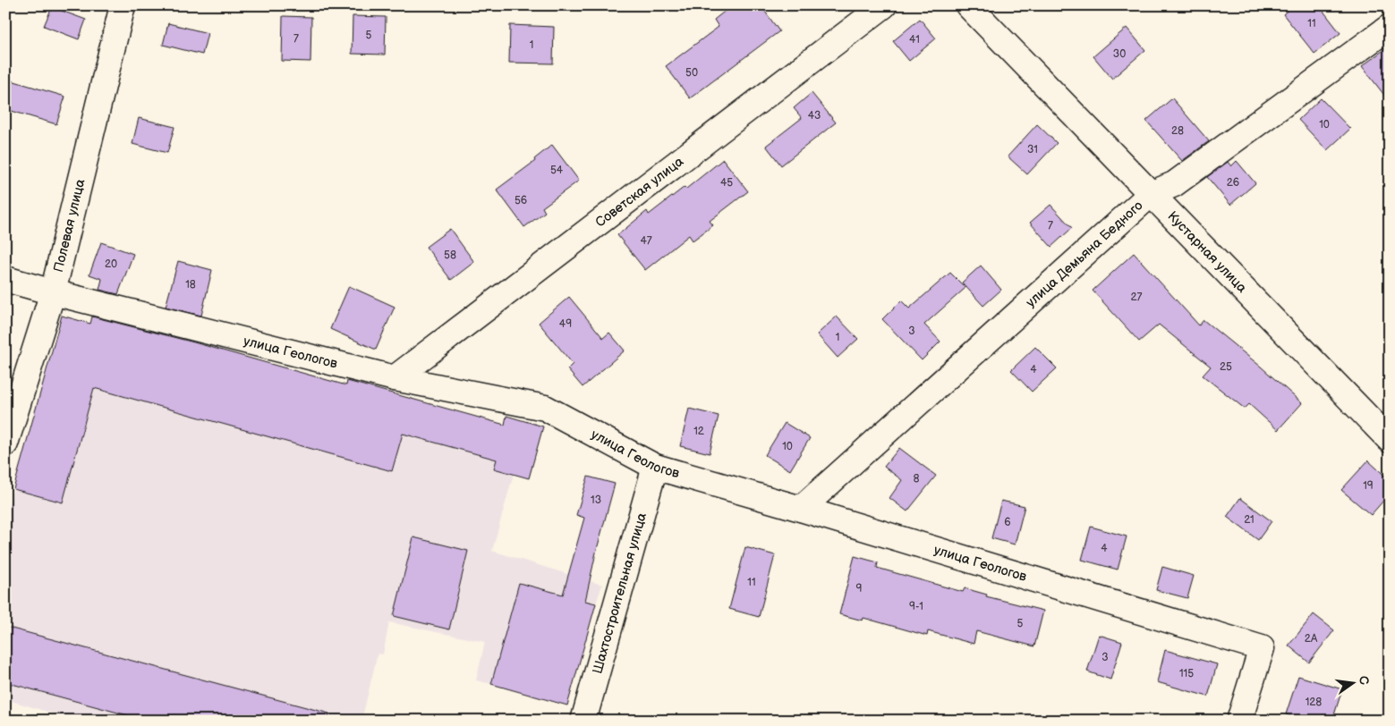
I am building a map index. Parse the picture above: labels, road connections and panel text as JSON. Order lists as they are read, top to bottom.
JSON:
{
  "streets": {
    "street": [
      "Советская улица",
      "Полевая улица",
      "Кустарная улица",
      "улица Демьяна Бедного",
      "улица Геологов",
      "Шахтостроительная улица"
    ]
  },
  "crossings": [
    ["Советская улица", "улица Геологов"],
    ["Полевая улица", "улица Геологов"],
    ["Кустарная улица", "улица Демьяна Бедного"],
    ["улица Демьяна Бедного", "улица Геологов"],
    ["улица Геологов", "Шахтостроительная улица"]
  ],
  "house_numbers": [
    "11",
    "5",
    "7",
    "41",
    "1",
    "30",
    "50",
    "43",
    "10",
    "28",
    "31",
    "54",
    "45",
    "26",
    "56",
    "7",
    "47",
    "58",
    "20",
    "18",
    "27",
    "49",
    "3",
    "1",
    "25",
    "4",
    "12",
    "10",
    "8",
    "19",
    "13",
    "21",
    "6",
    "4",
    "11",
    "9",
    "9-1",
    "5",
    "2А",
    "3",
    "115",
    "128"
  ],
  "north": "right"
}
